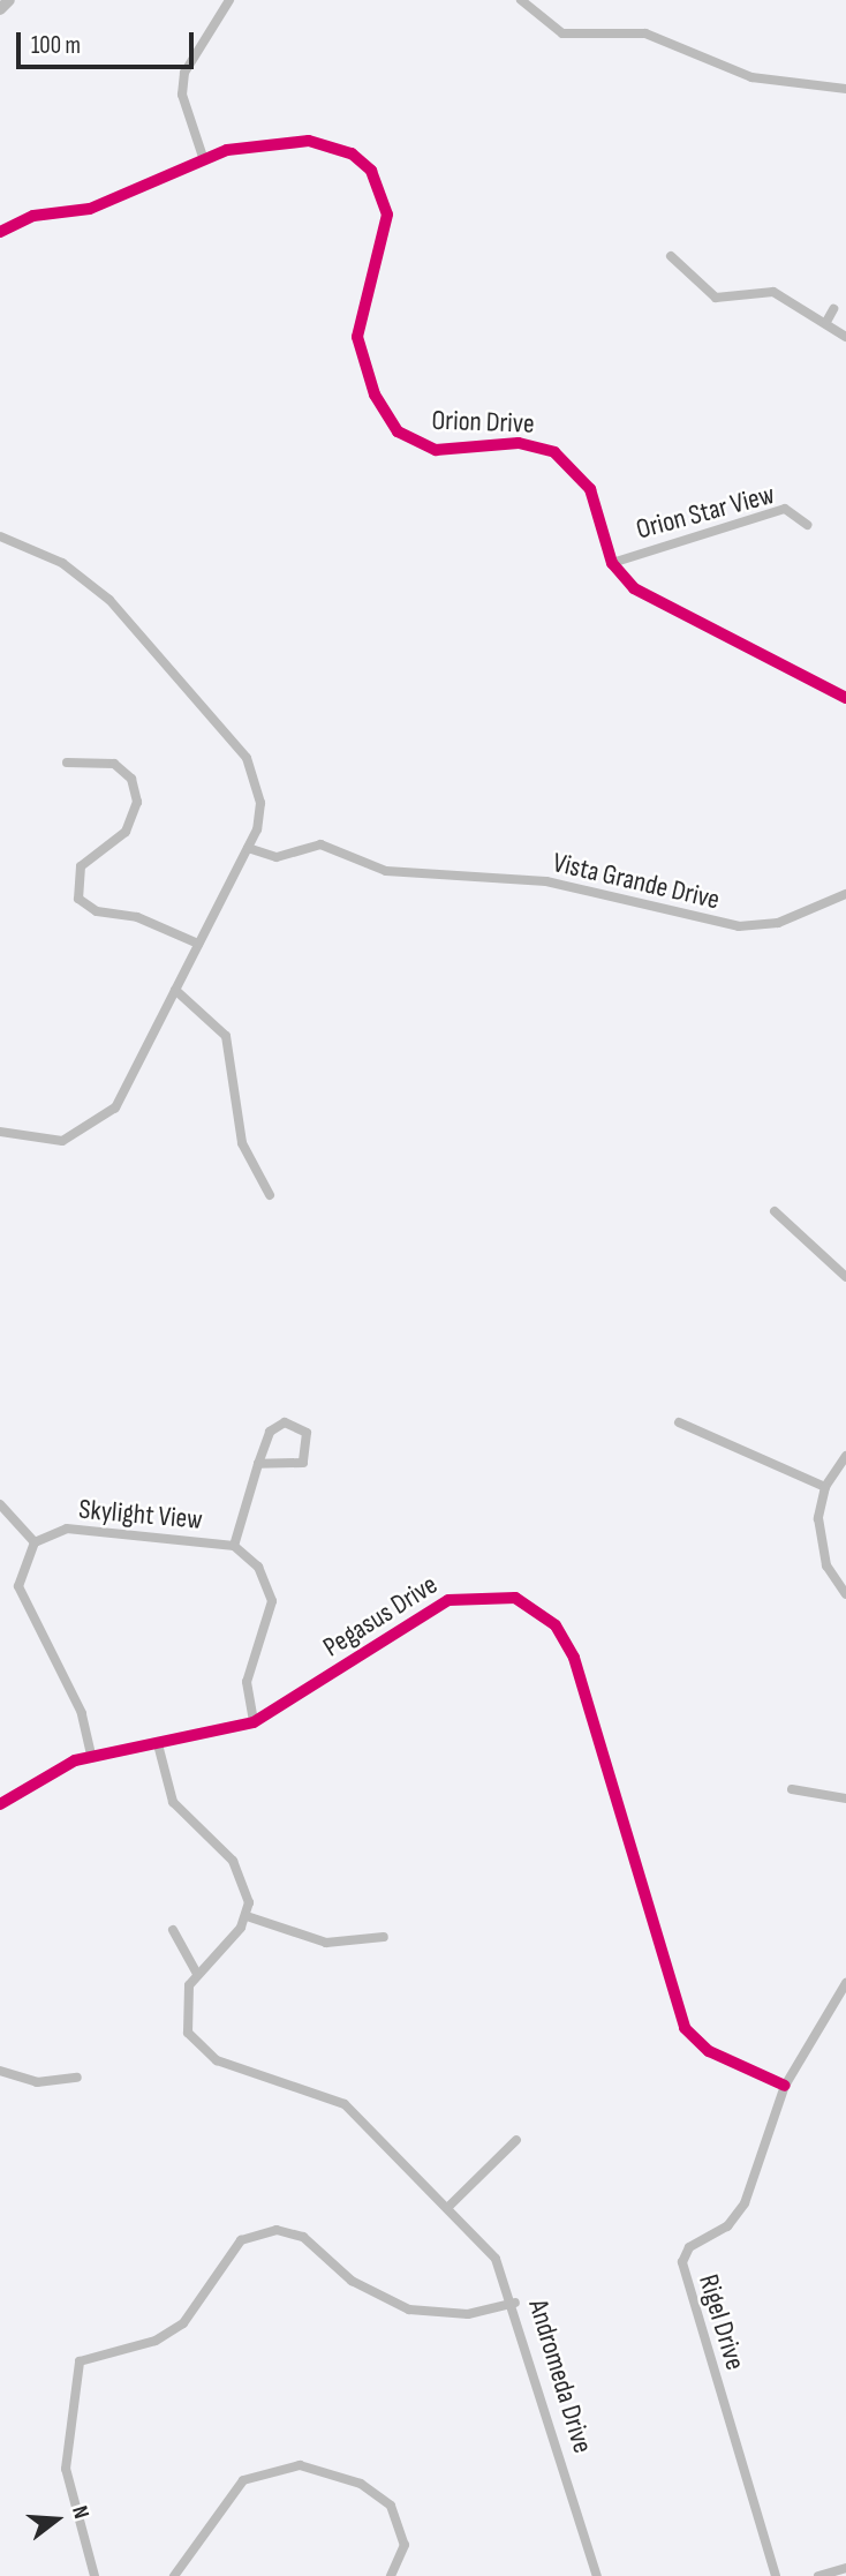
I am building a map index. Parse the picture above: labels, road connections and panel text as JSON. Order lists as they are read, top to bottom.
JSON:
{
  "streets": {
    "street": [
      "Orion Drive",
      "Orion Star View",
      "Vista Grande Drive",
      "Skylight View",
      "Pegasus Drive",
      "Rigel Drive",
      "Andromeda Drive"
    ]
  },
  "crossings": [
    ["Orion Drive", "Orion Star View"],
    ["Skylight View", "Pegasus Drive"],
    ["Pegasus Drive", "Rigel Drive"]
  ],
  "scale_bar": "100 m",
  "north": "right"
}
